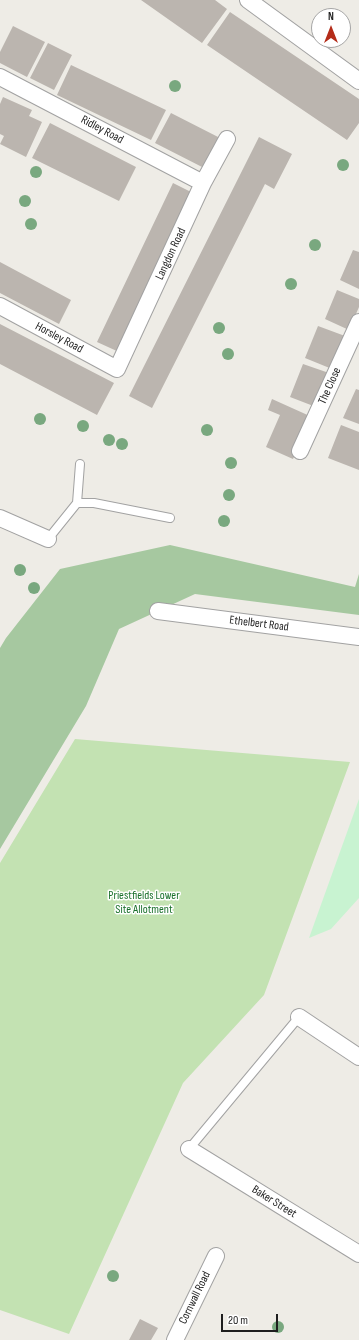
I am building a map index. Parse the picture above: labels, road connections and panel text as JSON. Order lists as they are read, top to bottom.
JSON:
{
  "streets": {
    "street": [
      "Ridley Road",
      "Langdon Road",
      "Horsley Road",
      "The Close",
      "Ethelbert Road",
      "Baker Street",
      "Cornwall Road"
    ]
  },
  "crossings": [
    ["Ridley Road", "Langdon Road"],
    ["Langdon Road", "Horsley Road"]
  ],
  "parks": ["Priestfields Lower Site Allotment"],
  "scale_bar": "20 m",
  "north": "top"
}
